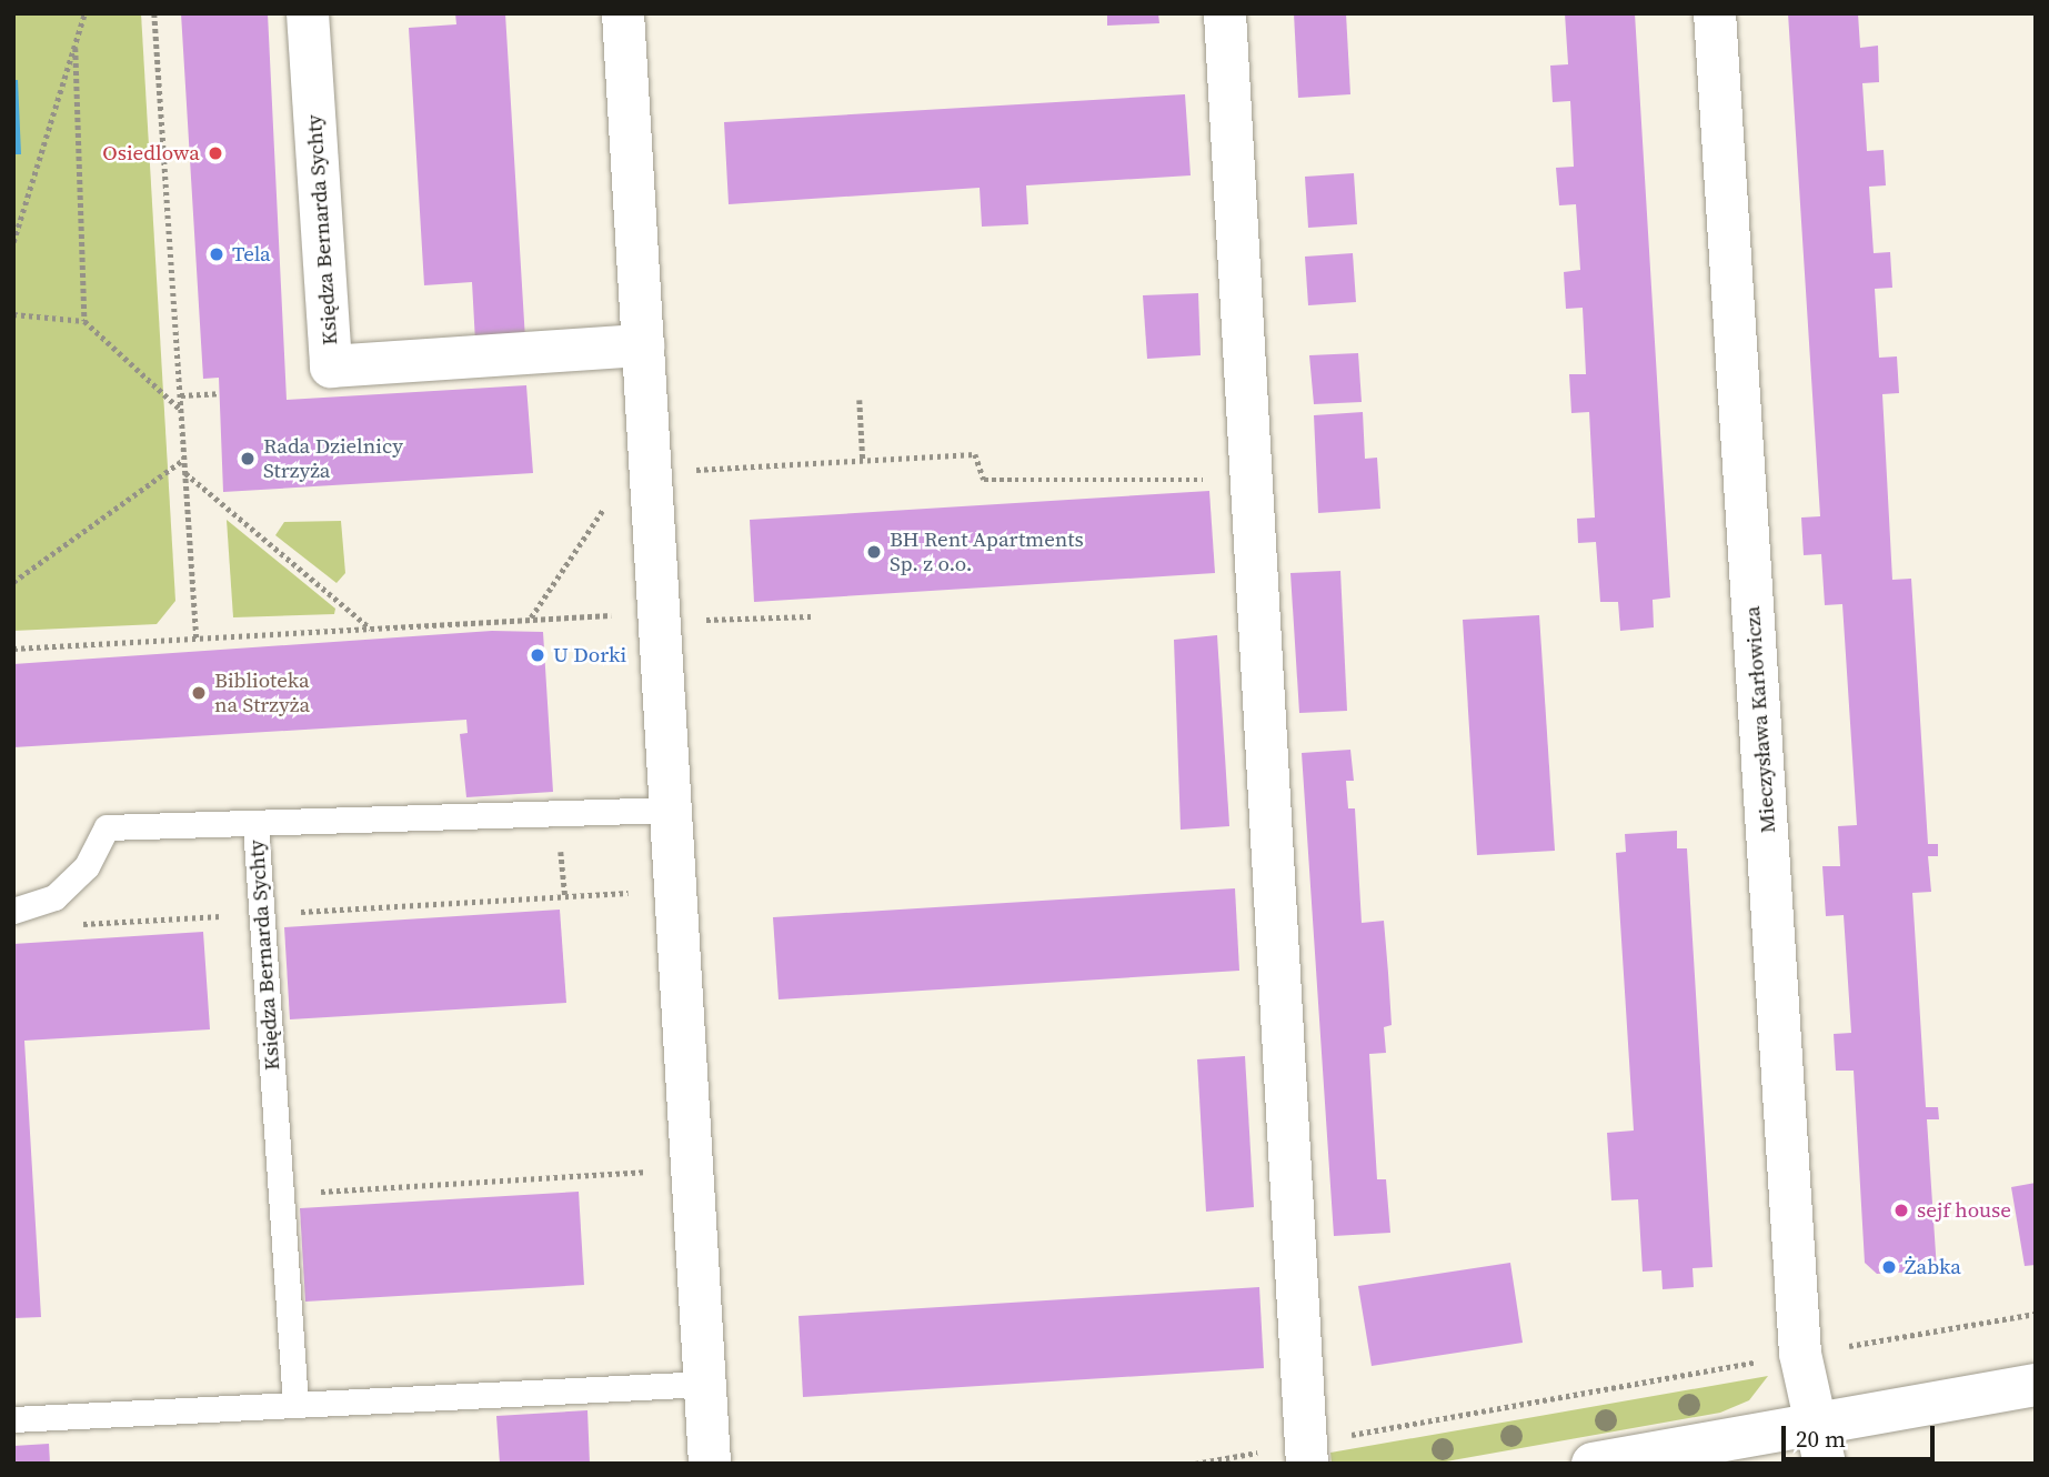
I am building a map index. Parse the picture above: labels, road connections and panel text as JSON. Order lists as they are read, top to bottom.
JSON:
{
  "streets": {
    "street": ["Księdza Bernarda Sychty", "Mieczysława Karłowicza"]
  },
  "places": [
    "Osiedlowa",
    "Tela",
    "Rada Dzielnicy Strzyża",
    "BH Rent Apartments Sp. z o.o.",
    "U Dorki",
    "Biblioteka na Strzyża",
    "sejf house",
    "Żabka"
  ],
  "scale_bar": "20 m"
}
